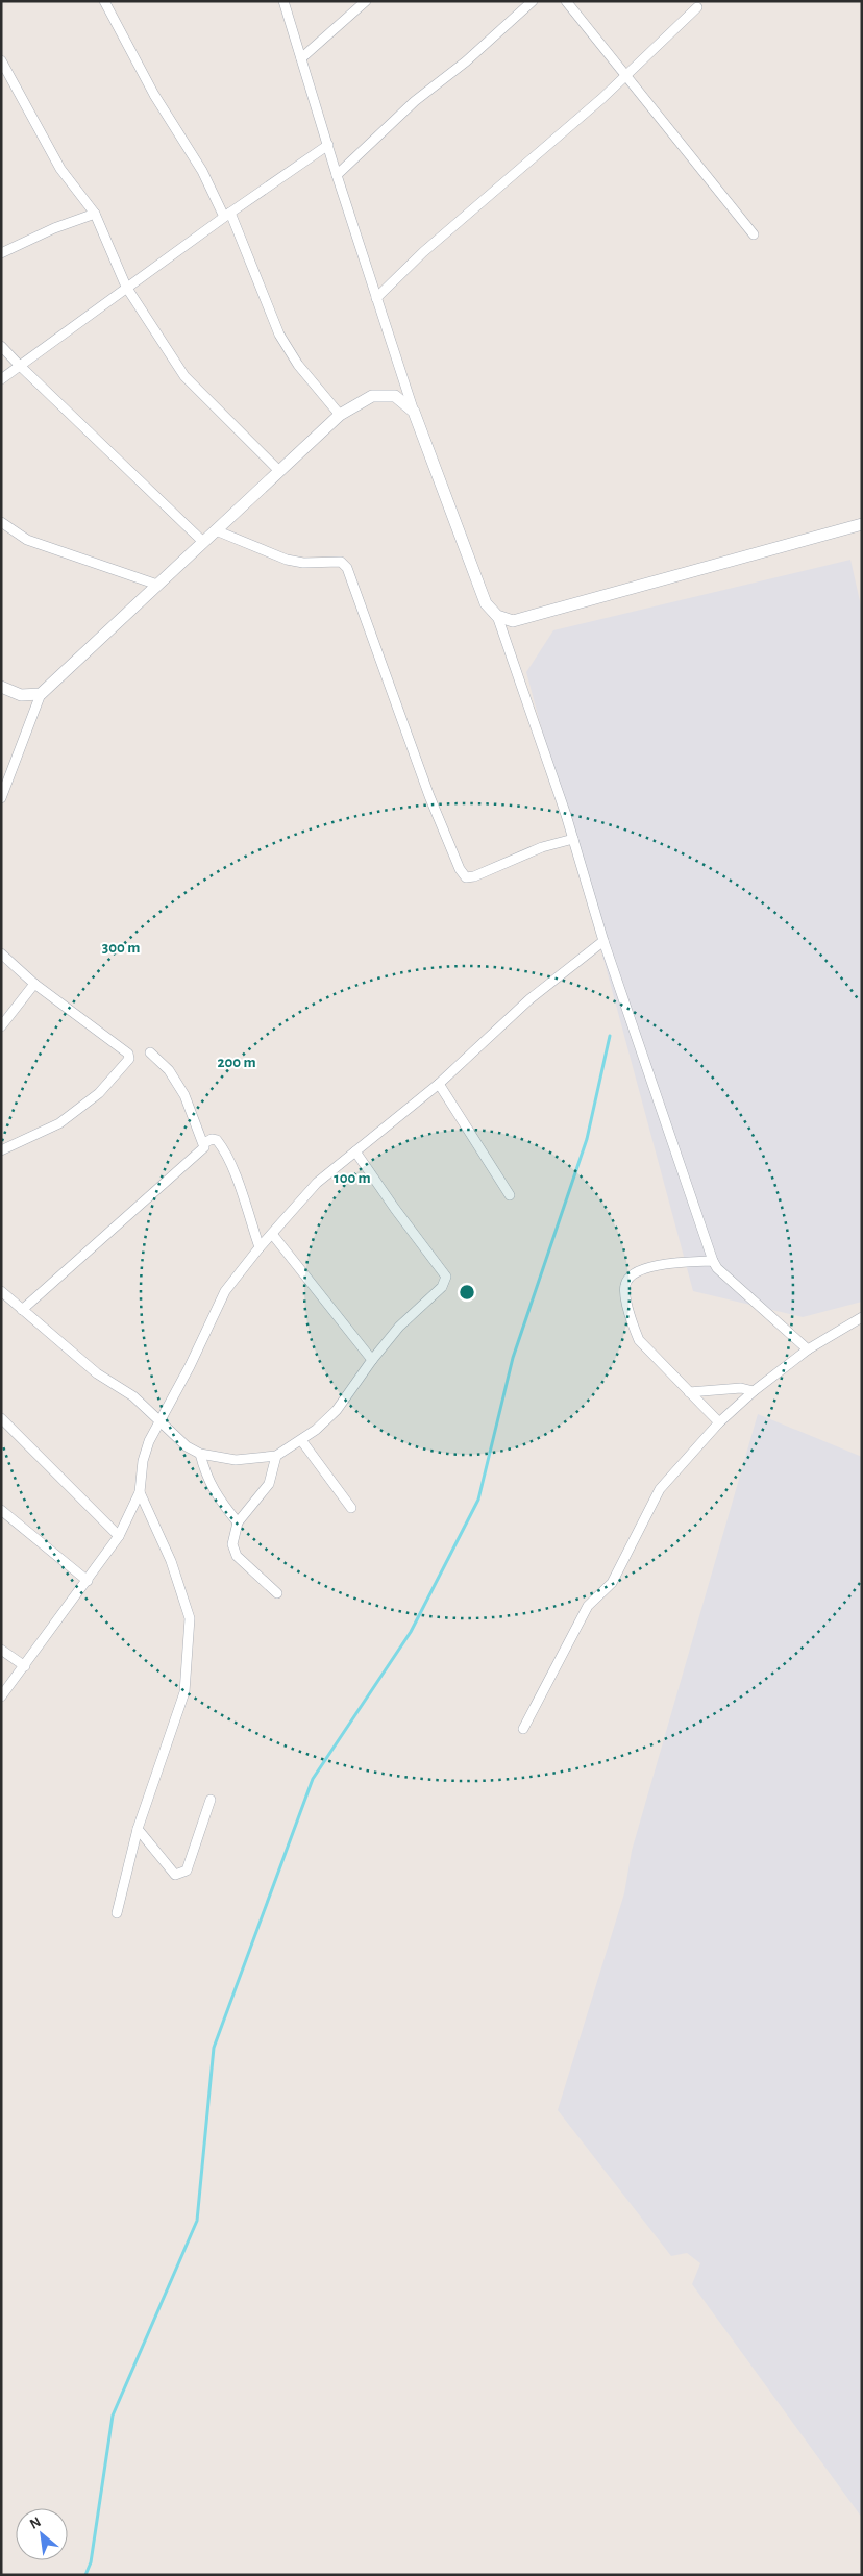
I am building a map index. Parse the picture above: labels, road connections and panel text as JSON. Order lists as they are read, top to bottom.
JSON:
{
  "north": "top left",
  "rings": ["300 m", "200 m", "100 m"]
}
